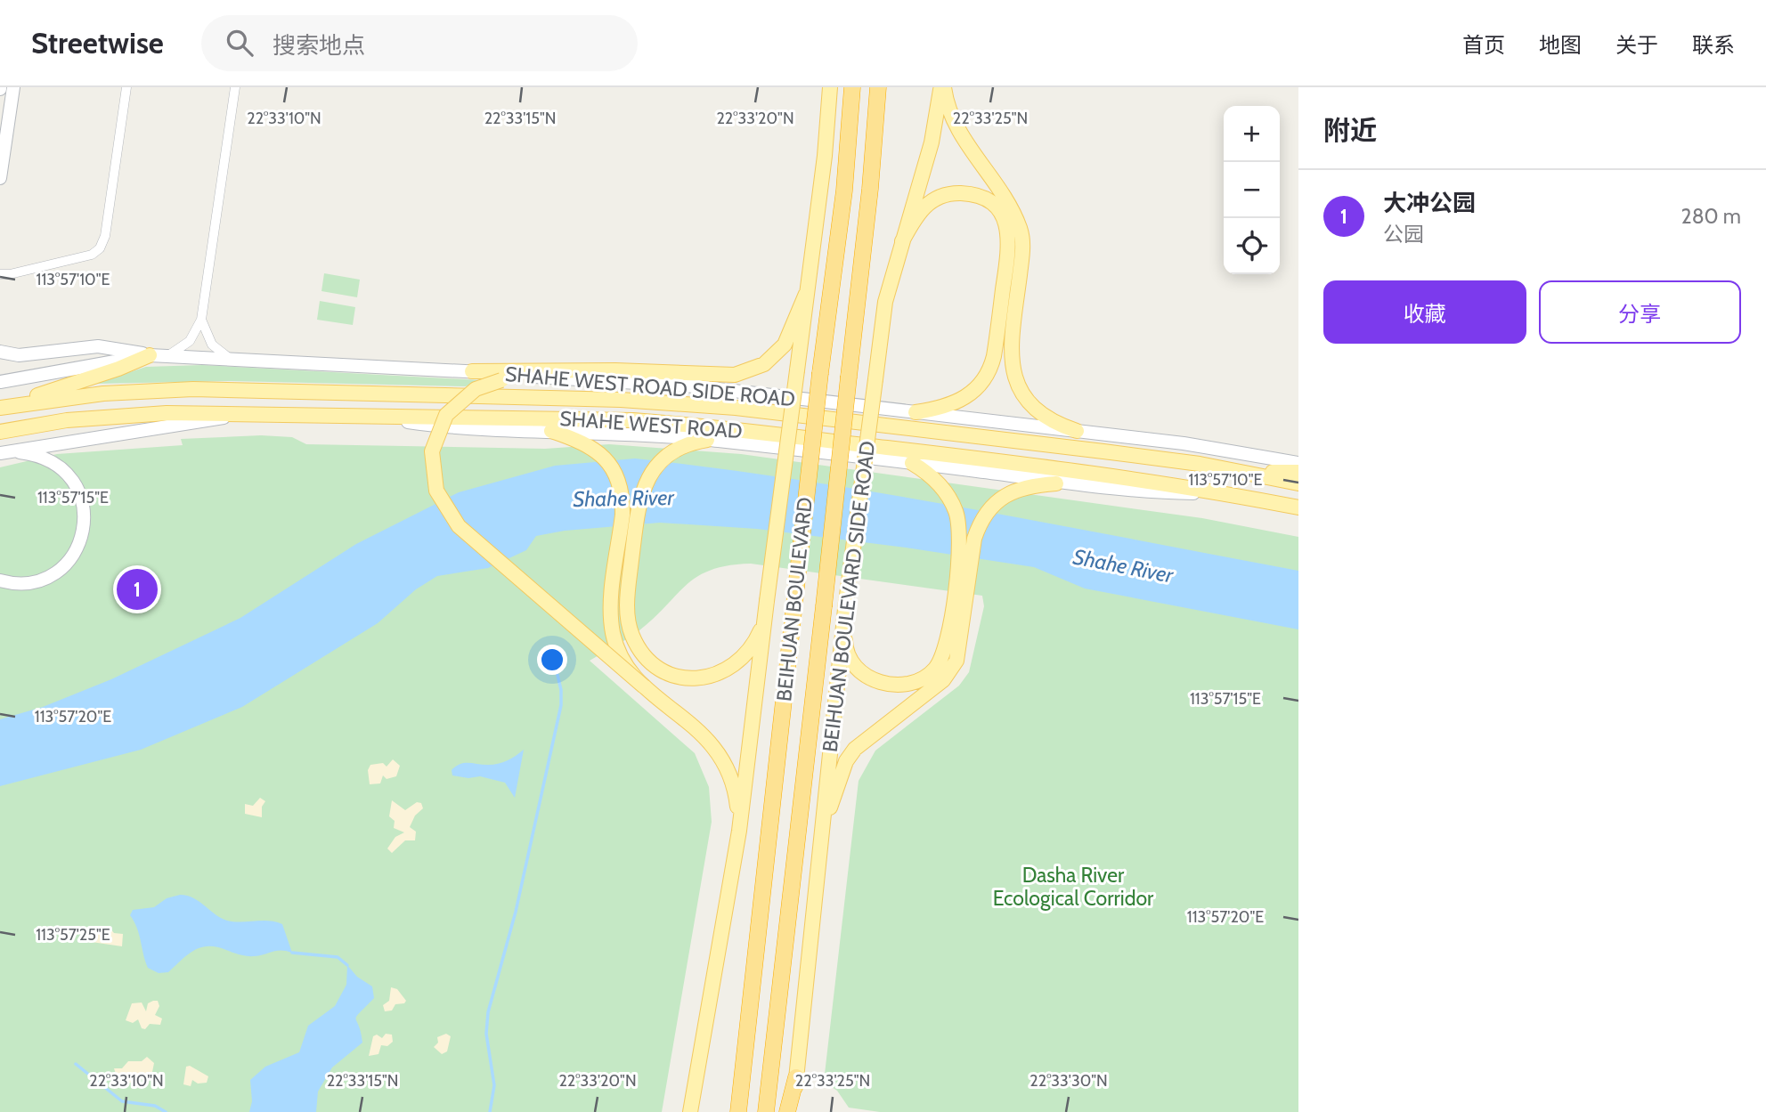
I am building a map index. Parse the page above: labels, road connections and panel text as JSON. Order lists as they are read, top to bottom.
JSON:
{
  "streets": {
    "highway": ["BEIHUAN BOULEVARD"],
    "main road": ["SHAHE WEST ROAD SIDE ROAD", "SHAHE WEST ROAD", "BEIHUAN BOULEVARD SIDE ROAD"]
  },
  "water": ["Shahe River"],
  "parks": ["Dasha River Ecological Corridor"],
  "page": {
    "header": "Streetwise",
    "search": "搜索地点",
    "nav": [
      "首页",
      "地图",
      "关于",
      "联系"
    ],
    "heading": "附近",
    "map_buttons": ["+", "−"],
    "list": [
      {
        "mark": "1",
        "name": "大冲公园",
        "note": "公园",
        "value": "280 m"
      }
    ],
    "buttons": ["收藏", "分享"],
    "pins": "1"
  },
  "coordinates": [
    "22°33'10\"N",
    "22°33'15\"N",
    "22°33'20\"N",
    "22°33'25\"N",
    "113°57'10\"E",
    "113°57'15\"E",
    "113°57'20\"E",
    "113°57'25\"E",
    "22°33'30\"N"
  ]
}
